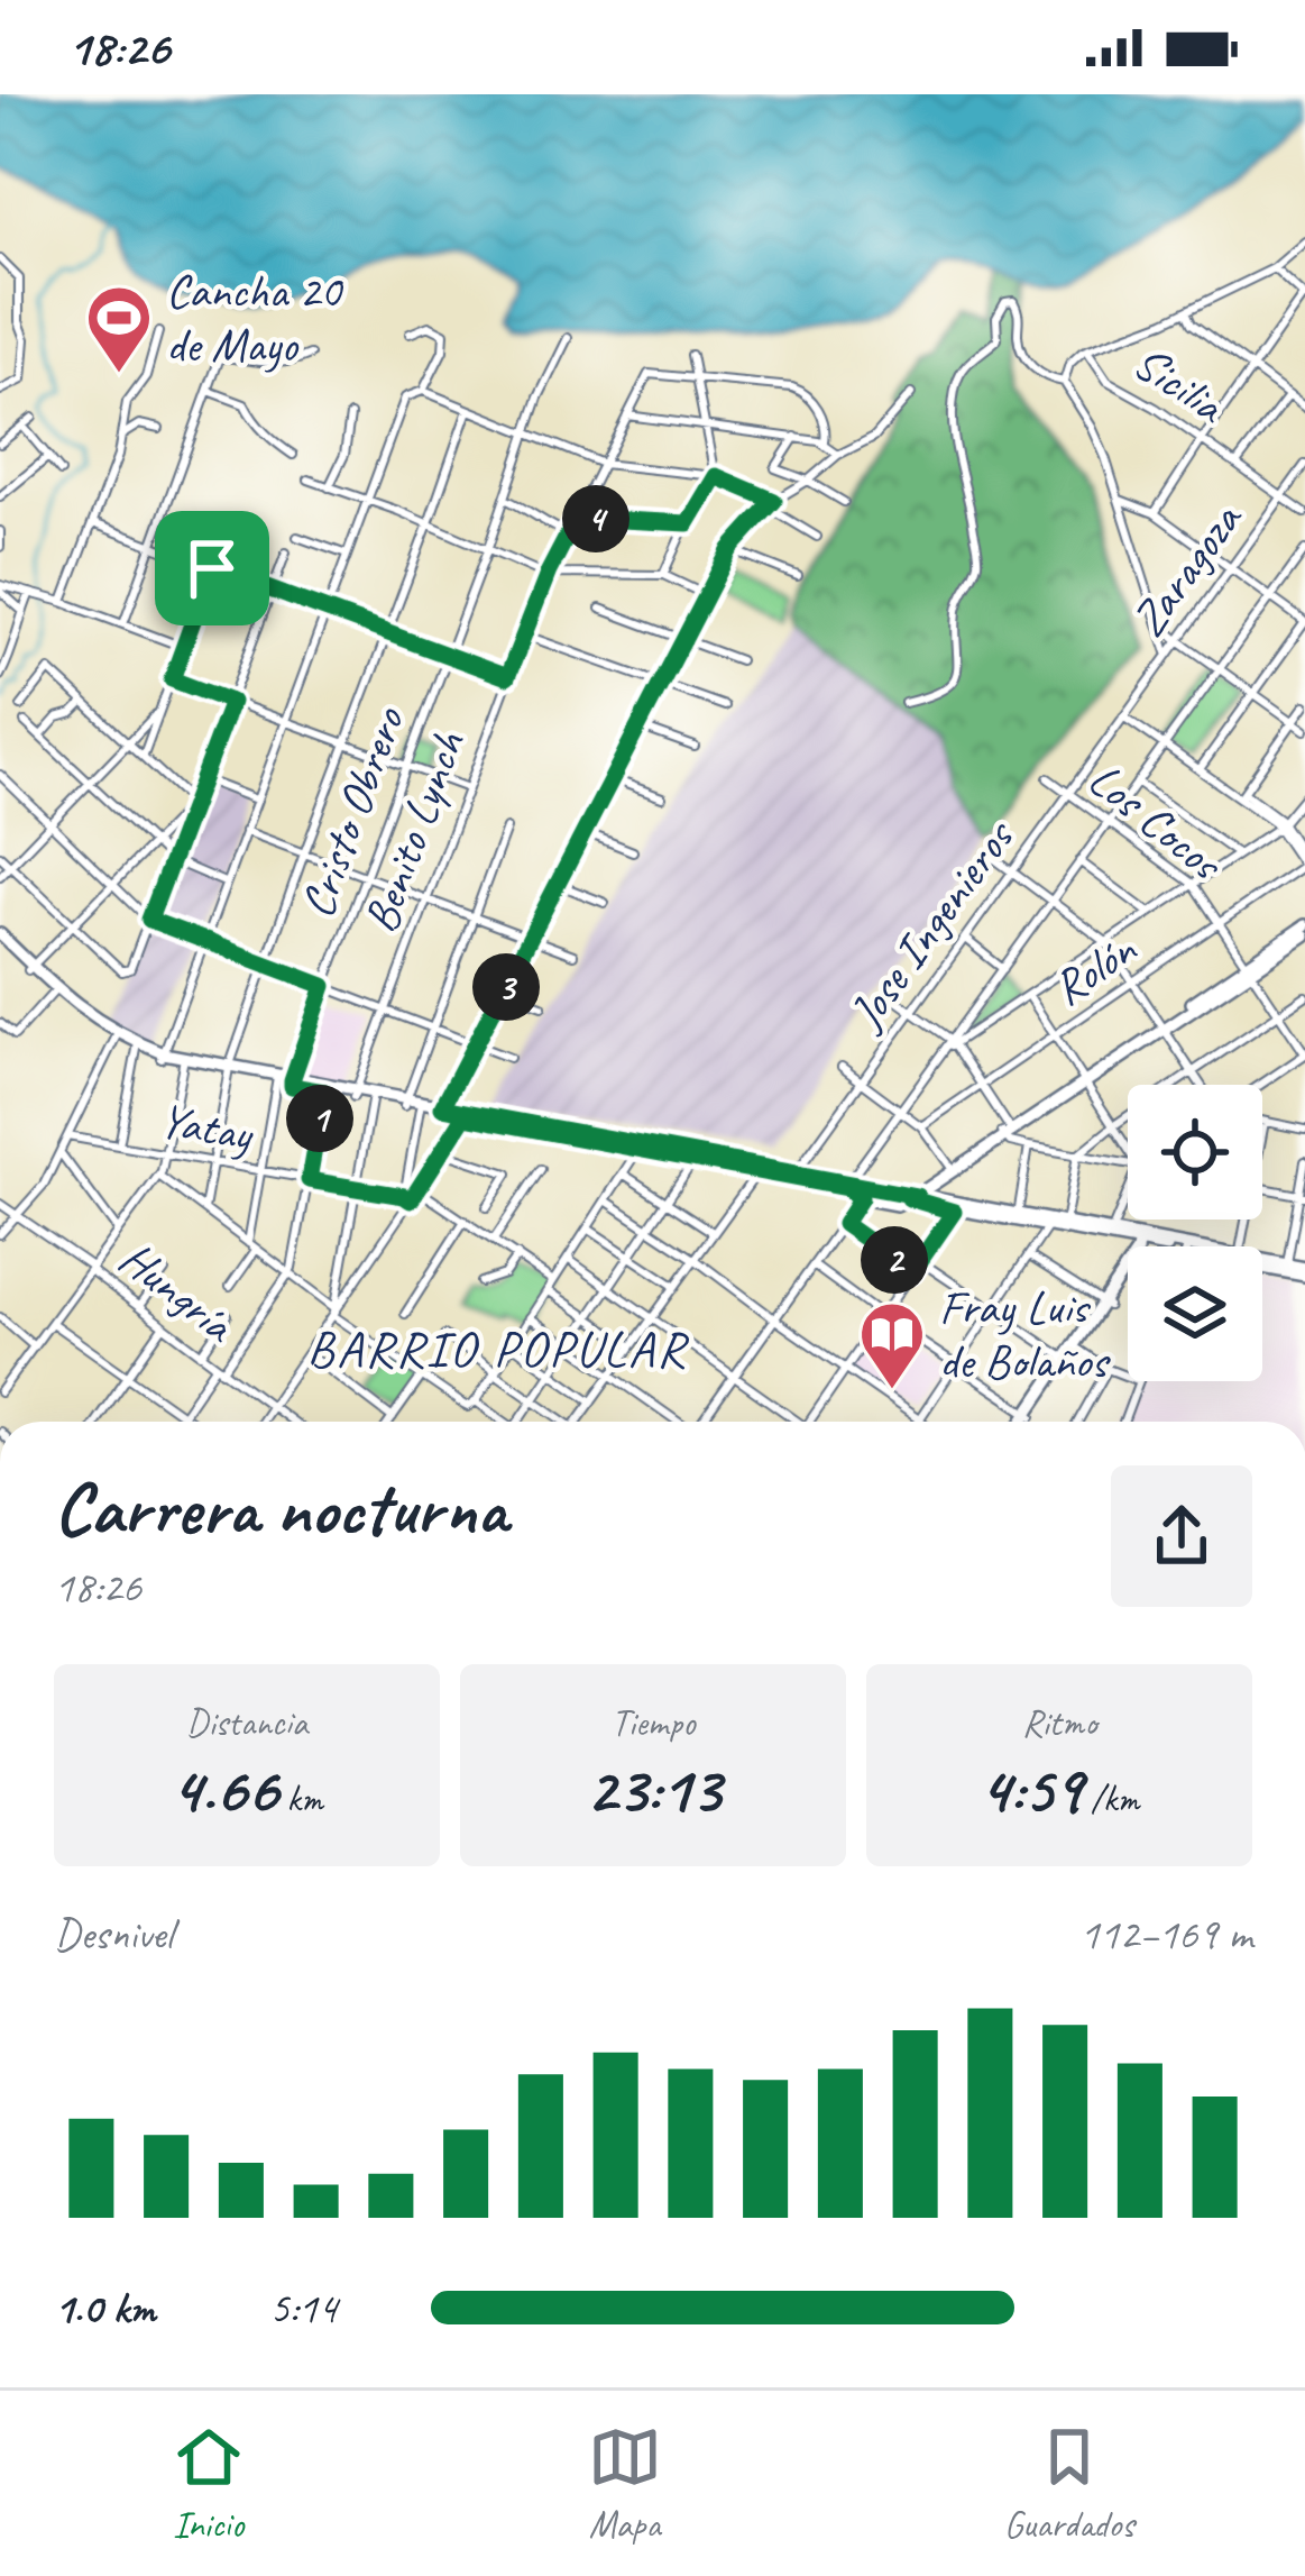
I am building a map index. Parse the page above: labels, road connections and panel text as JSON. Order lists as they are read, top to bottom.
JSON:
{
  "streets": {
    "street": [
      "Sicilia",
      "Zaragoza",
      "Cristo Obrero",
      "Los Cocos",
      "Benito Lynch",
      "Jose Ingenieros",
      "Rolón",
      "Yatay",
      "Hungría"
    ]
  },
  "crossings": [
    ["Sicilia", "Zaragoza"],
    ["Zaragoza", "Jose Ingenieros"],
    ["Los Cocos", "Jose Ingenieros"],
    ["Los Cocos", "Rolón"]
  ],
  "districts": ["BARRIO POPULAR"],
  "places": {
    "sports": ["Cancha 20 de Mayo"],
    "library": ["Fray Luis de Bolaños"]
  },
  "page": {
    "status": "18:26",
    "pins": [
      "4",
      "3",
      "1",
      "2"
    ],
    "heading": ["Carrera nocturna", "18:26"],
    "stats": [
      ["Distancia", "4.66 km"],
      ["Tiempo", "23:13"],
      ["Ritmo", "4:59 /km"]
    ],
    "chart": ["Desnivel", "112–169 m"],
    "list": [
      {
        "name": "1.0 km",
        "note": "5:14"
      }
    ],
    "tabs": ["Inicio", "Mapa", "Guardados"]
  }
}
